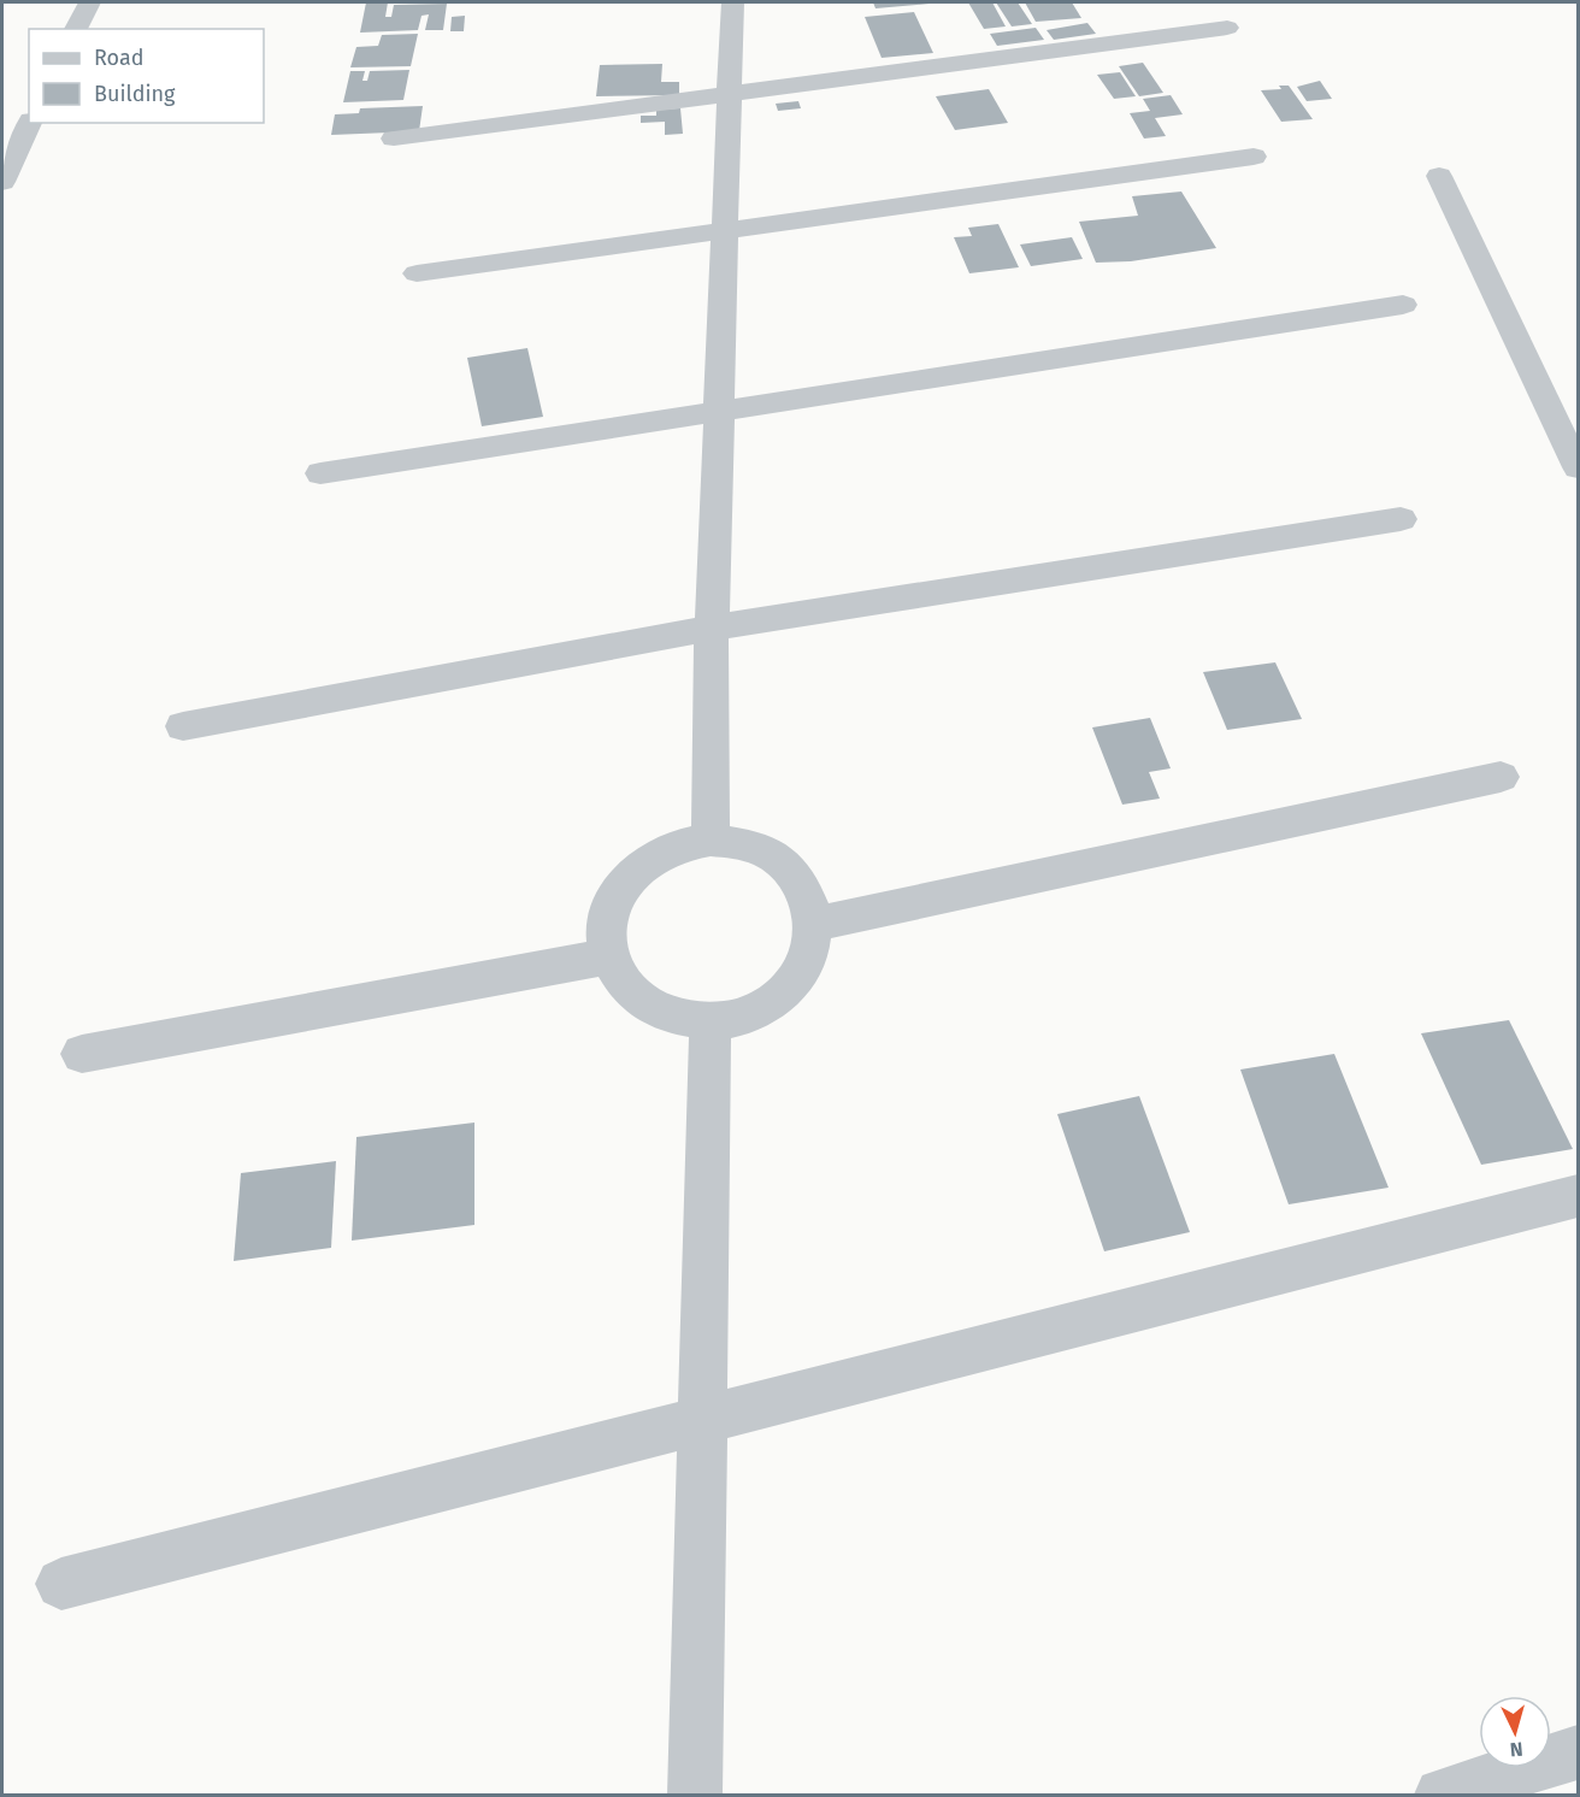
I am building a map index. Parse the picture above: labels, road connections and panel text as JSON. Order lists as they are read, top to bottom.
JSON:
{
  "legend": ["Road", "Building"],
  "north": "bottom"
}
